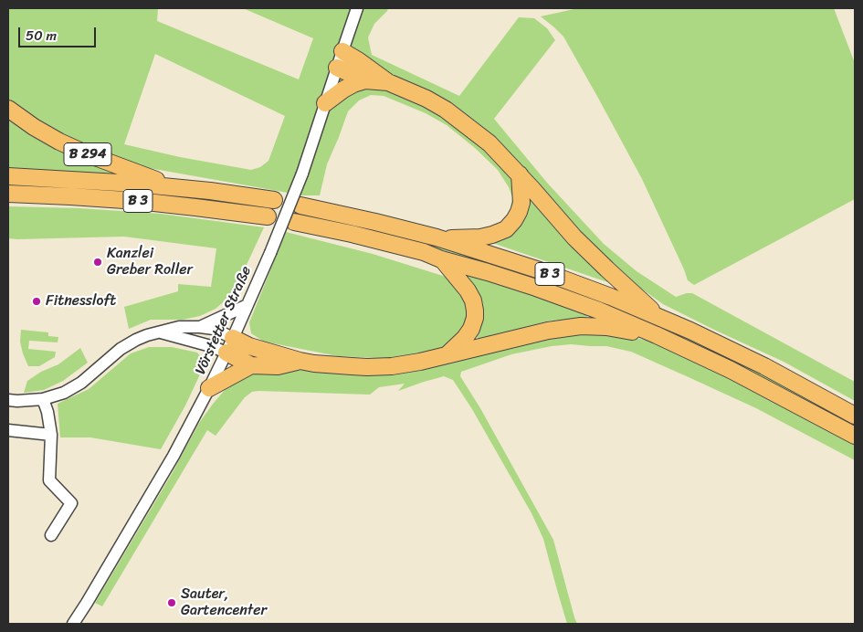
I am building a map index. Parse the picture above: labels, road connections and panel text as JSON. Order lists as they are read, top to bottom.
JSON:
{
  "streets": {
    "highway": ["B 294", "B 3"],
    "street": ["Vörstetter Straße"]
  },
  "crossings": [
    ["B 294", "B 3"]
  ],
  "places": ["Kanzlei Greber Roller", "Fitnessloft", "Sauter, Gartencenter"],
  "scale_bar": "50 m"
}
